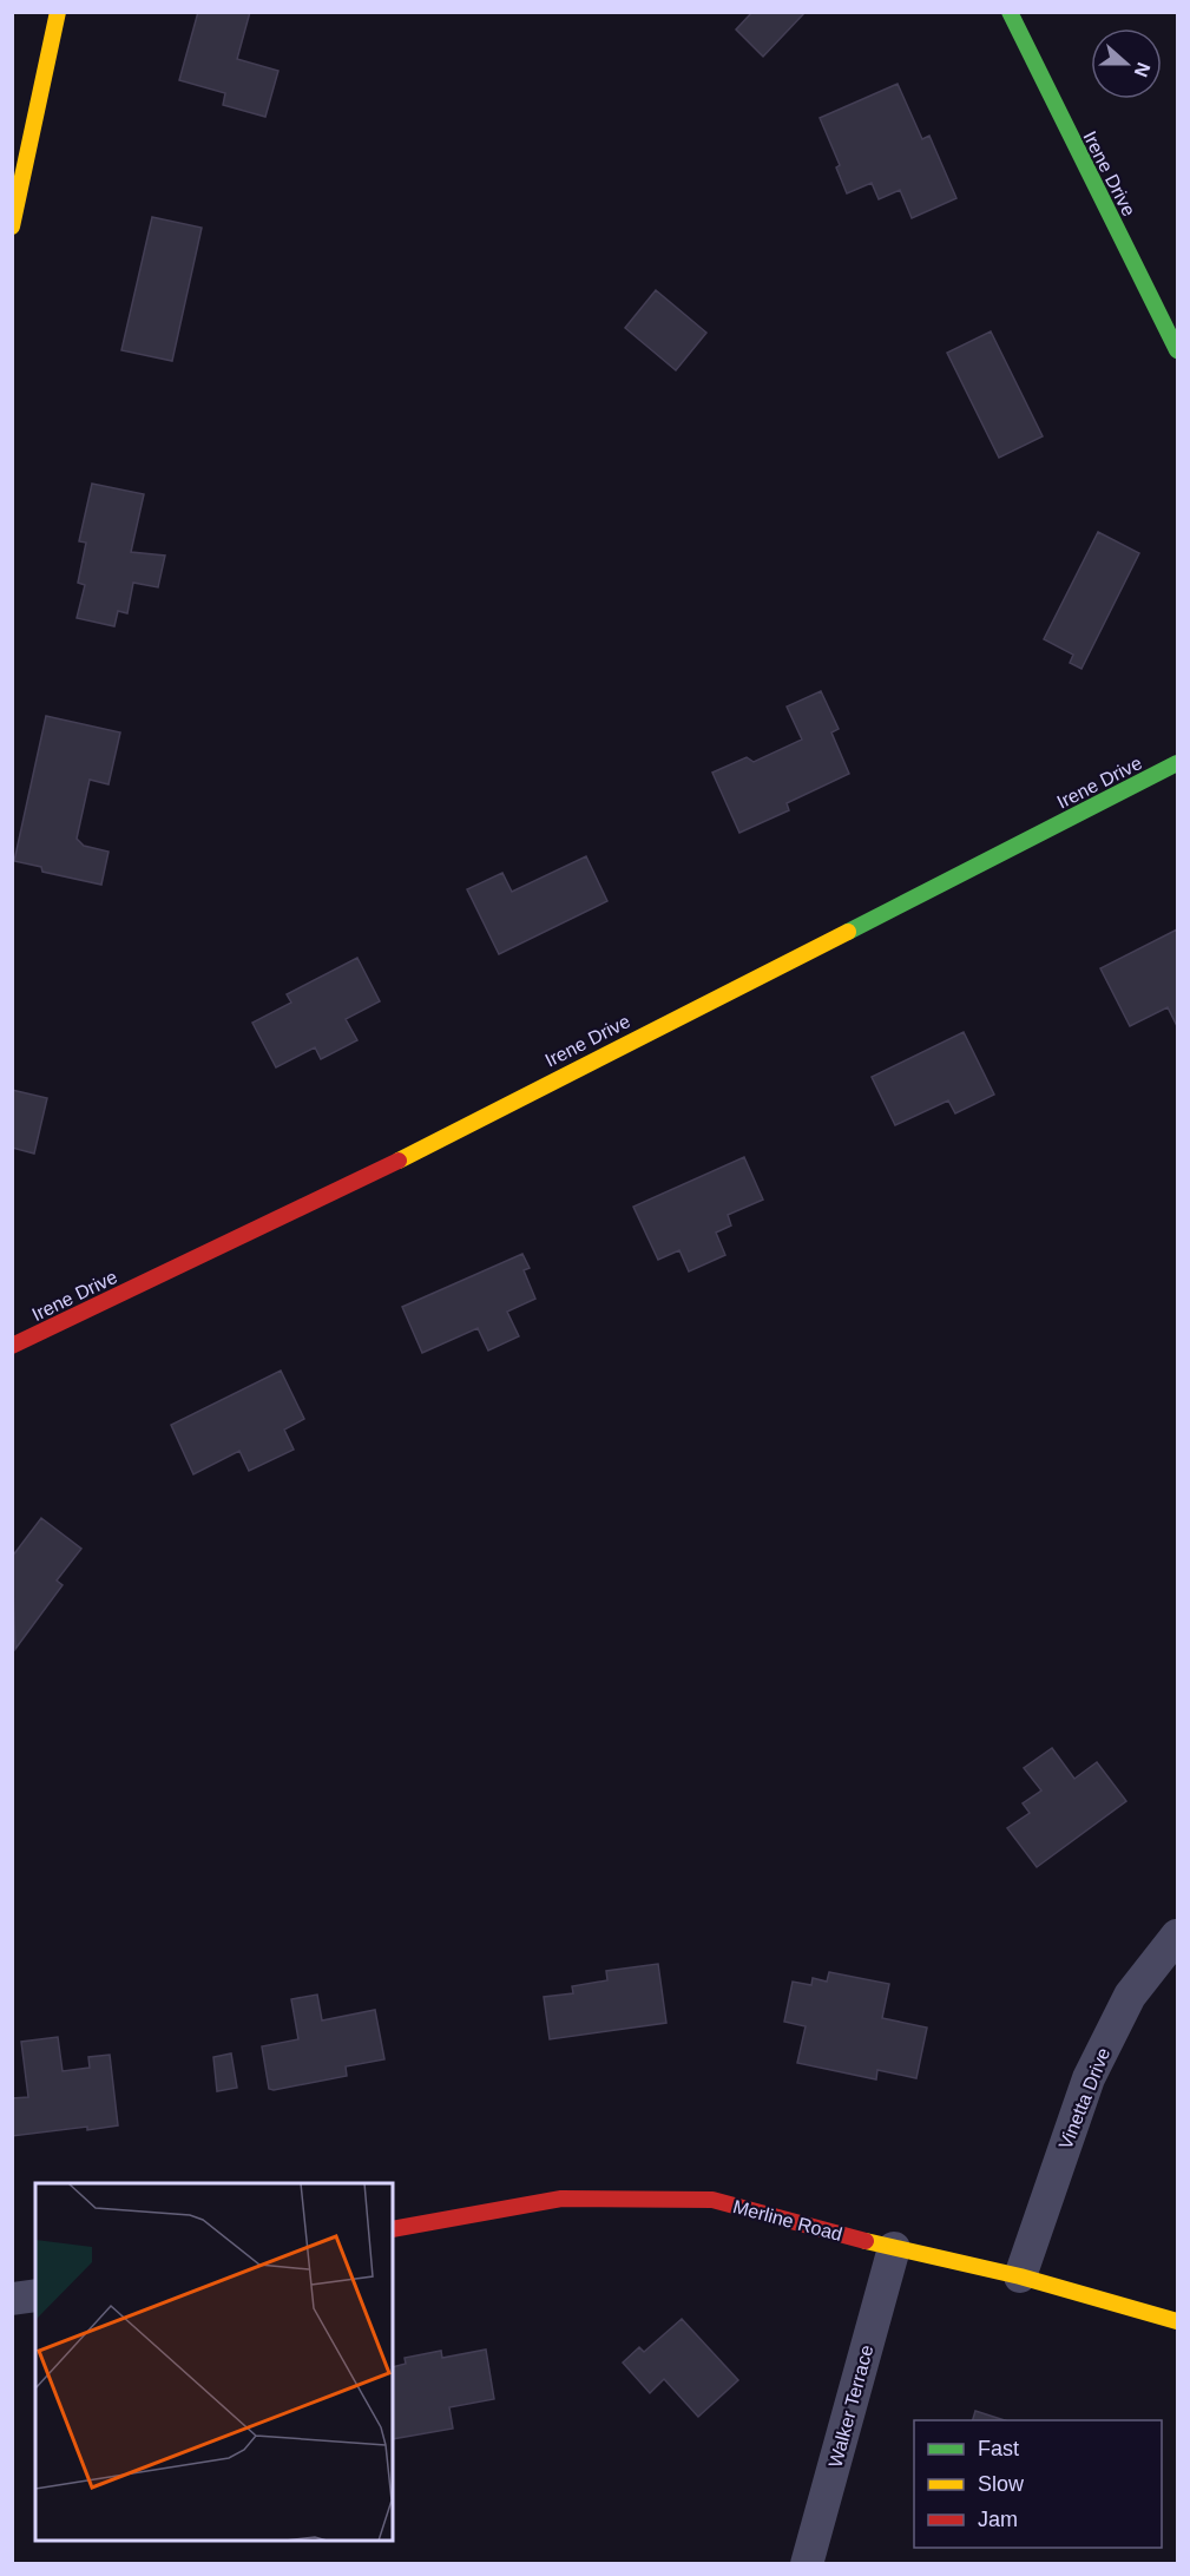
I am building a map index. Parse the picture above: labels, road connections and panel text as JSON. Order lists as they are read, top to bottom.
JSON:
{
  "streets": {
    "street": [
      "Irene Drive",
      "Vinetta Drive",
      "Merline Road",
      "Walker Terrace"
    ]
  },
  "crossings": [
    ["Vinetta Drive", "Merline Road"],
    ["Merline Road", "Walker Terrace"]
  ],
  "legend": ["Fast", "Slow", "Jam"],
  "north": "right"
}
